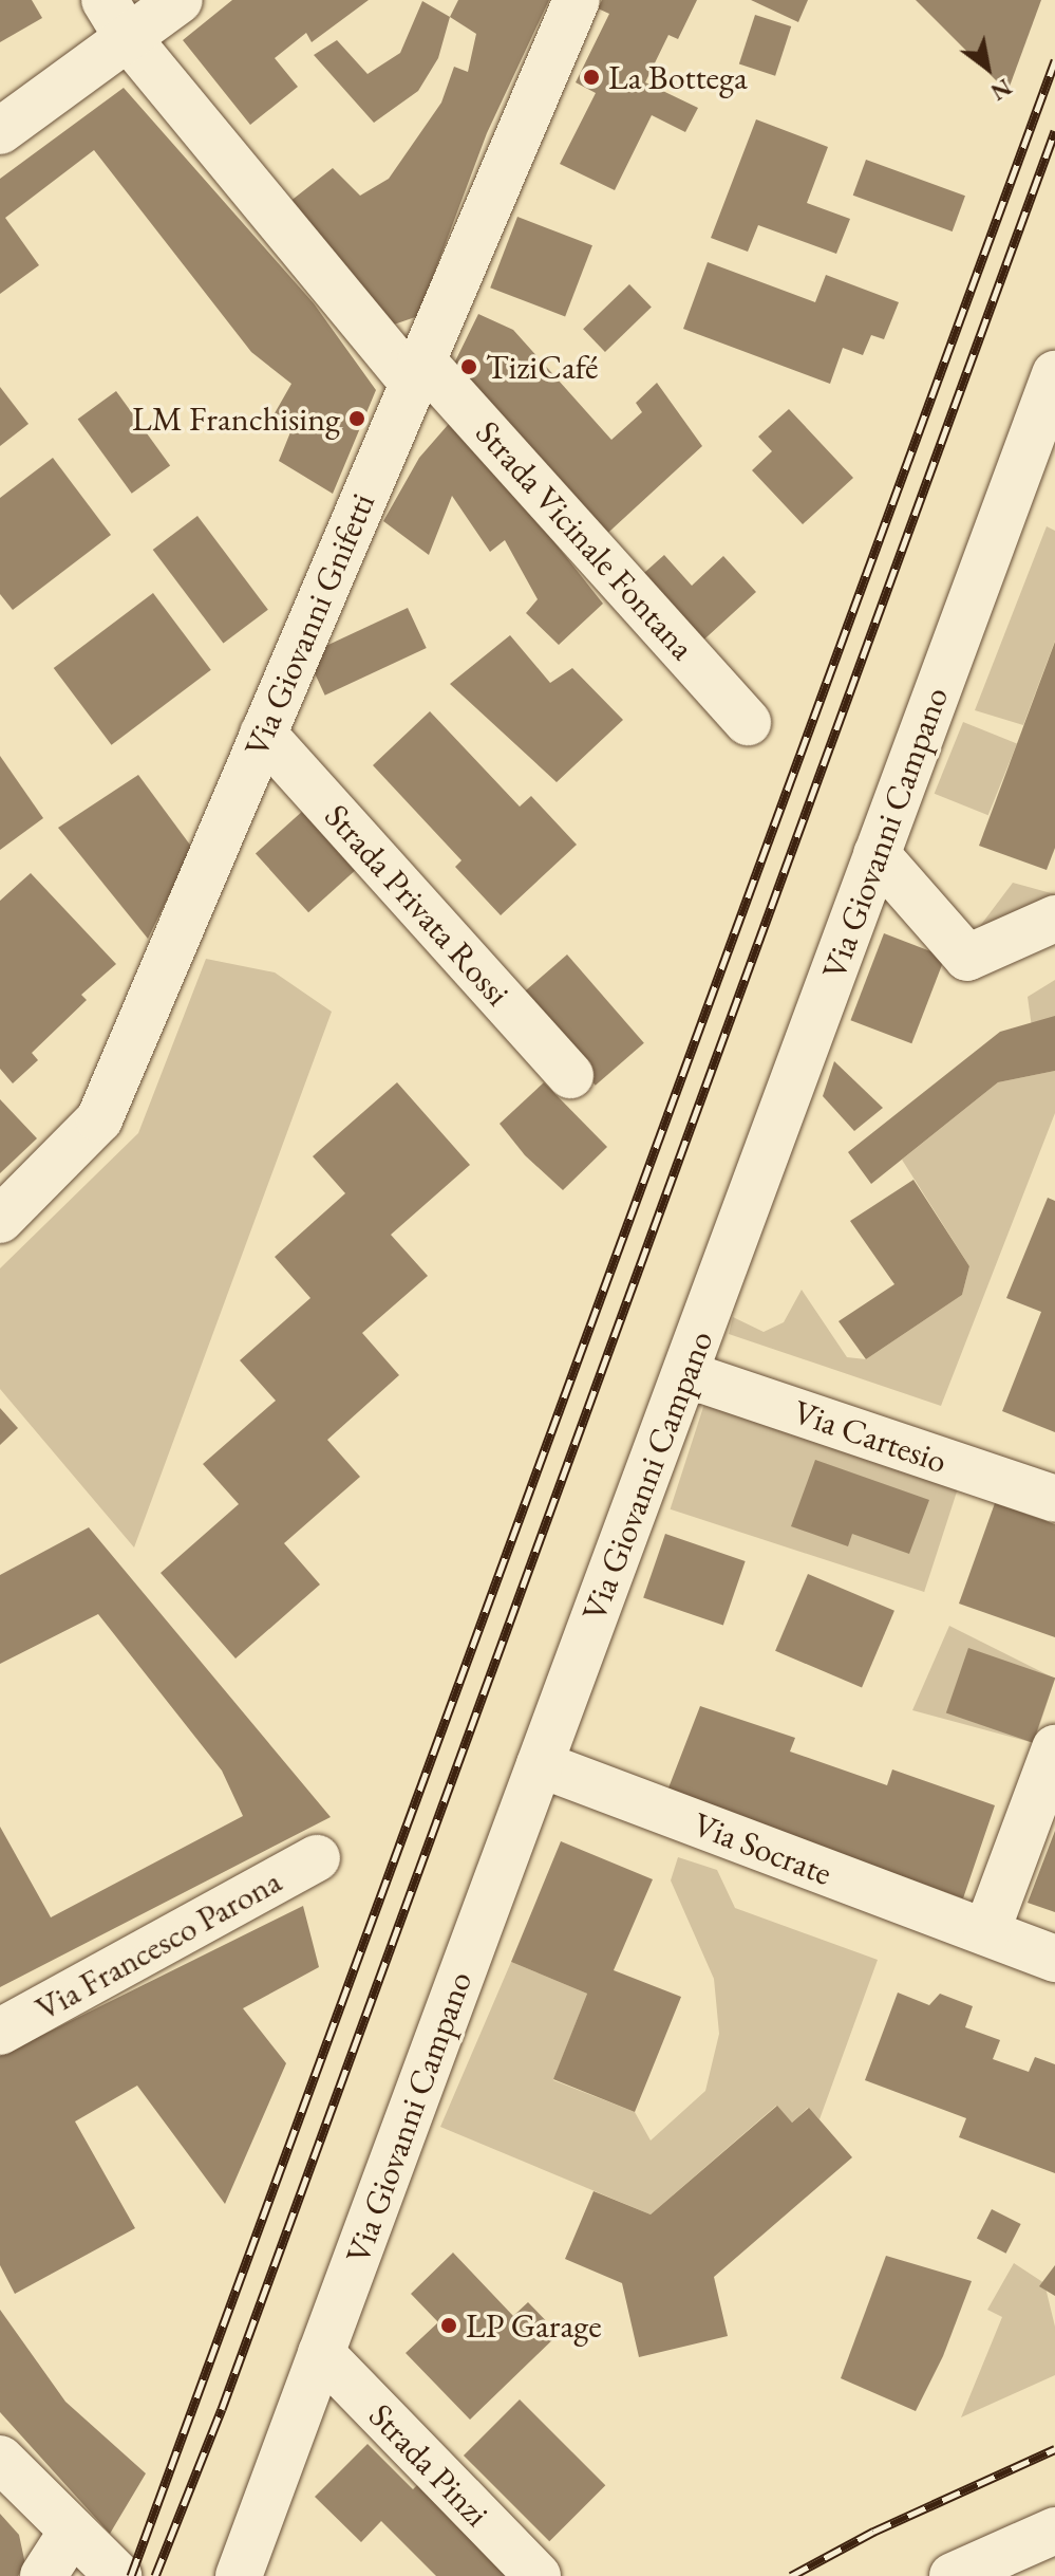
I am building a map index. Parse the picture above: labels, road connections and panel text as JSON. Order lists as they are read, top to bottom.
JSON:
{
  "streets": {
    "street": [
      "Strada Vicinale Fontana",
      "Via Giovanni Gnifetti",
      "Via Giovanni Campano",
      "Strada Privata Rossi",
      "Via Cartesio",
      "Via Socrate",
      "Via Francesco Parona",
      "Strada Pinzi"
    ]
  },
  "crossings": [
    ["Strada Vicinale Fontana", "Via Giovanni Gnifetti"],
    ["Via Giovanni Gnifetti", "Strada Privata Rossi"],
    ["Via Giovanni Campano", "Via Cartesio"],
    ["Via Giovanni Campano", "Via Socrate"],
    ["Via Giovanni Campano", "Strada Pinzi"]
  ],
  "places": [
    "La Bottega",
    "TiziCafé",
    "LM Franchising",
    "LP Garage"
  ],
  "north": "bottom right"
}
